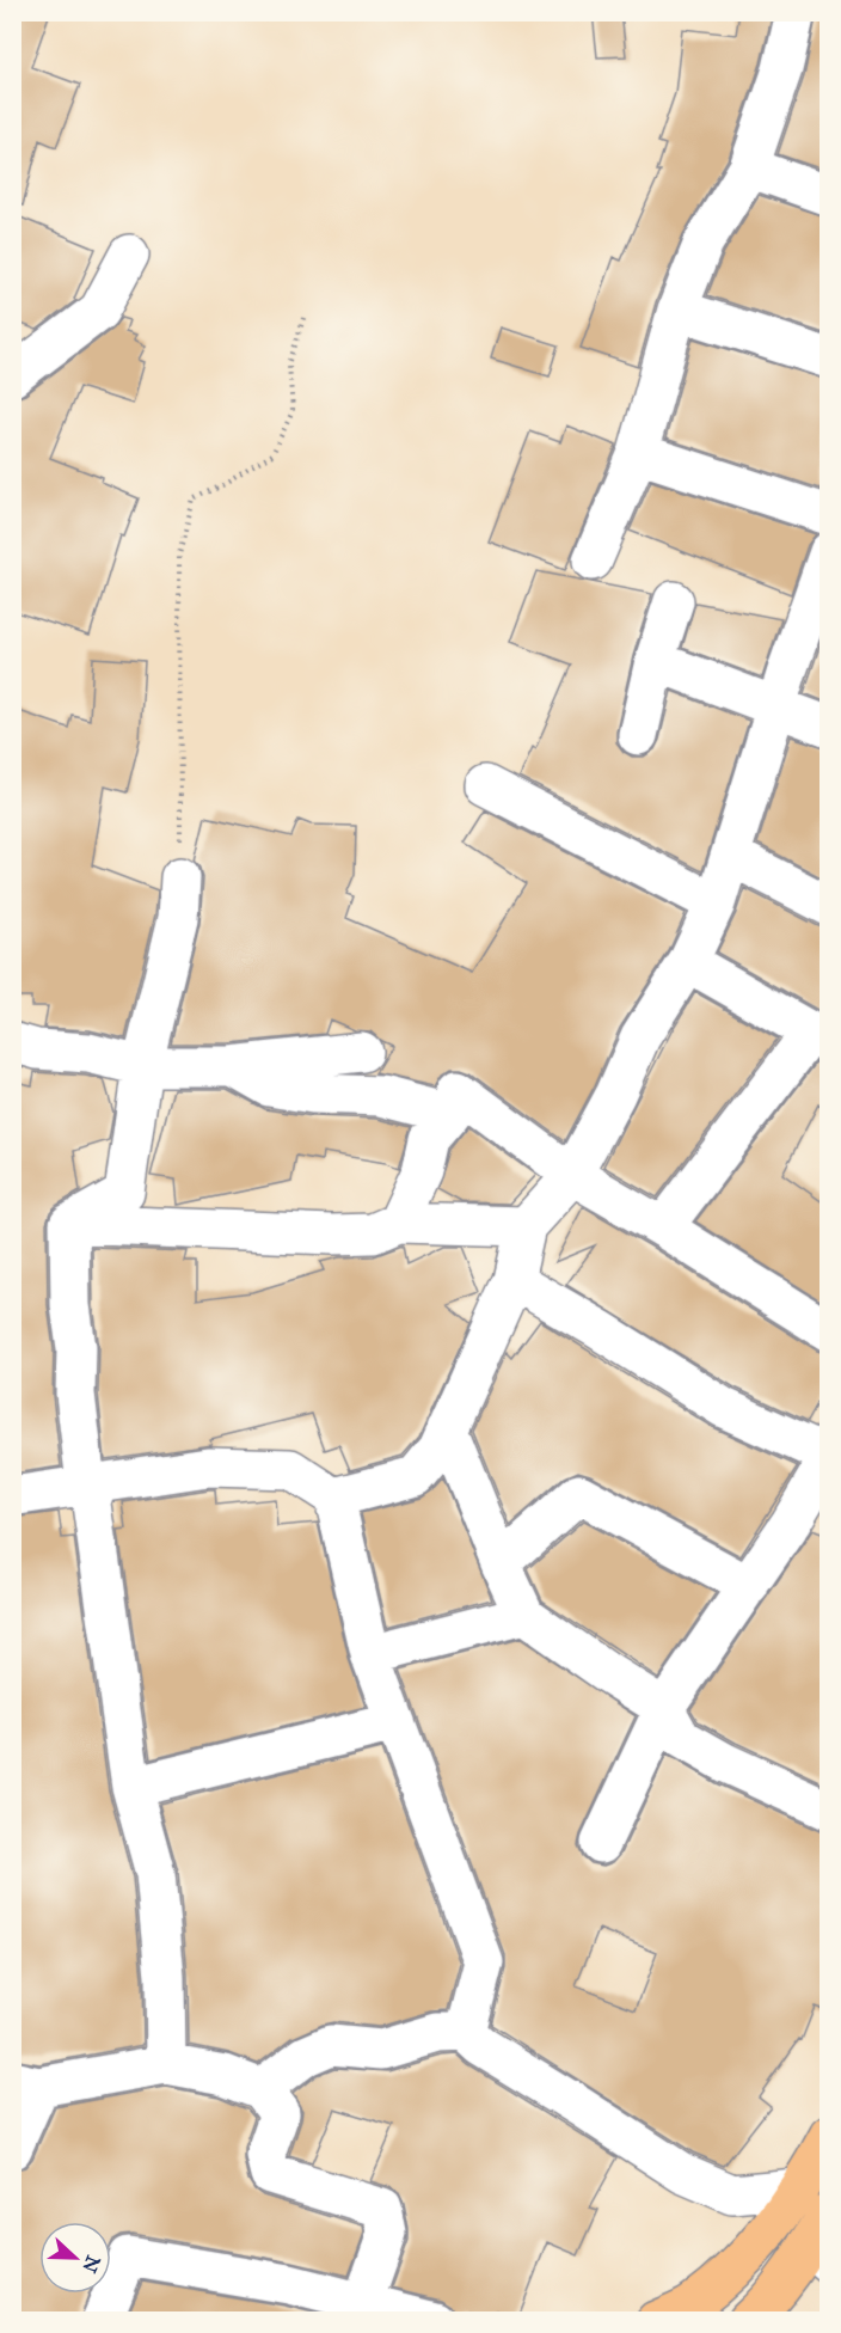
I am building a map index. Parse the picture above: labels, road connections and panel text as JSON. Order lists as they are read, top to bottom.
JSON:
{
  "north": "right"
}
